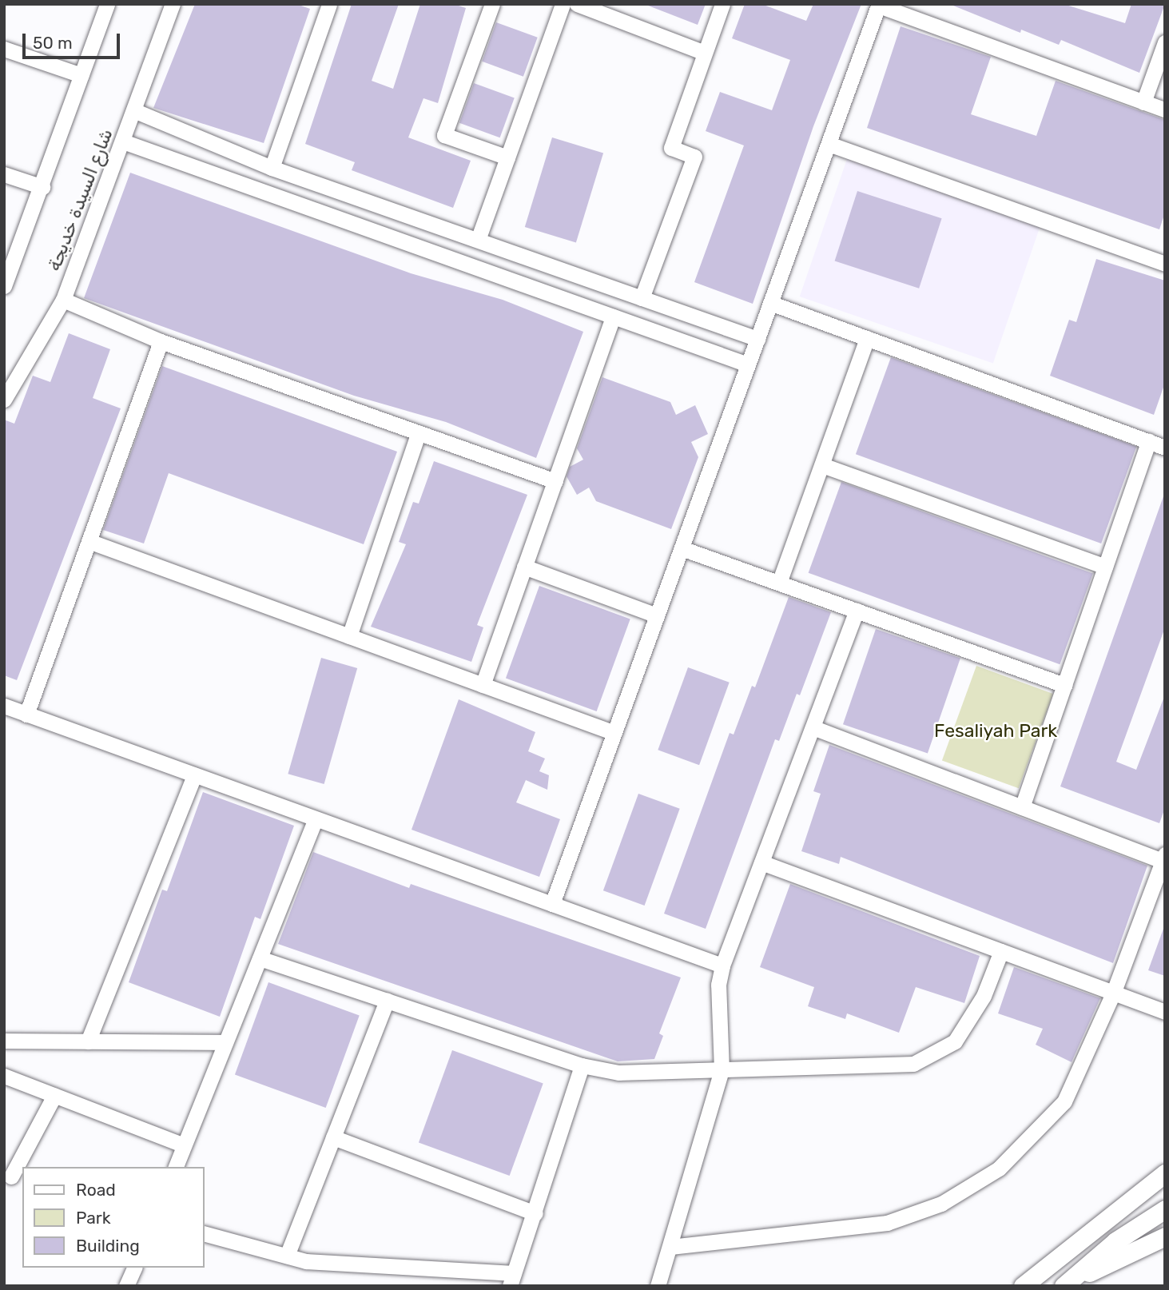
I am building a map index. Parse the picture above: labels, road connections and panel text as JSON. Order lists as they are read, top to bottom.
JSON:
{
  "streets": {
    "street": ["شارع السيدة خديجة"]
  },
  "parks": ["Fesaliyah Park"],
  "legend": ["Road", "Park", "Building"],
  "scale_bar": "50 m"
}
